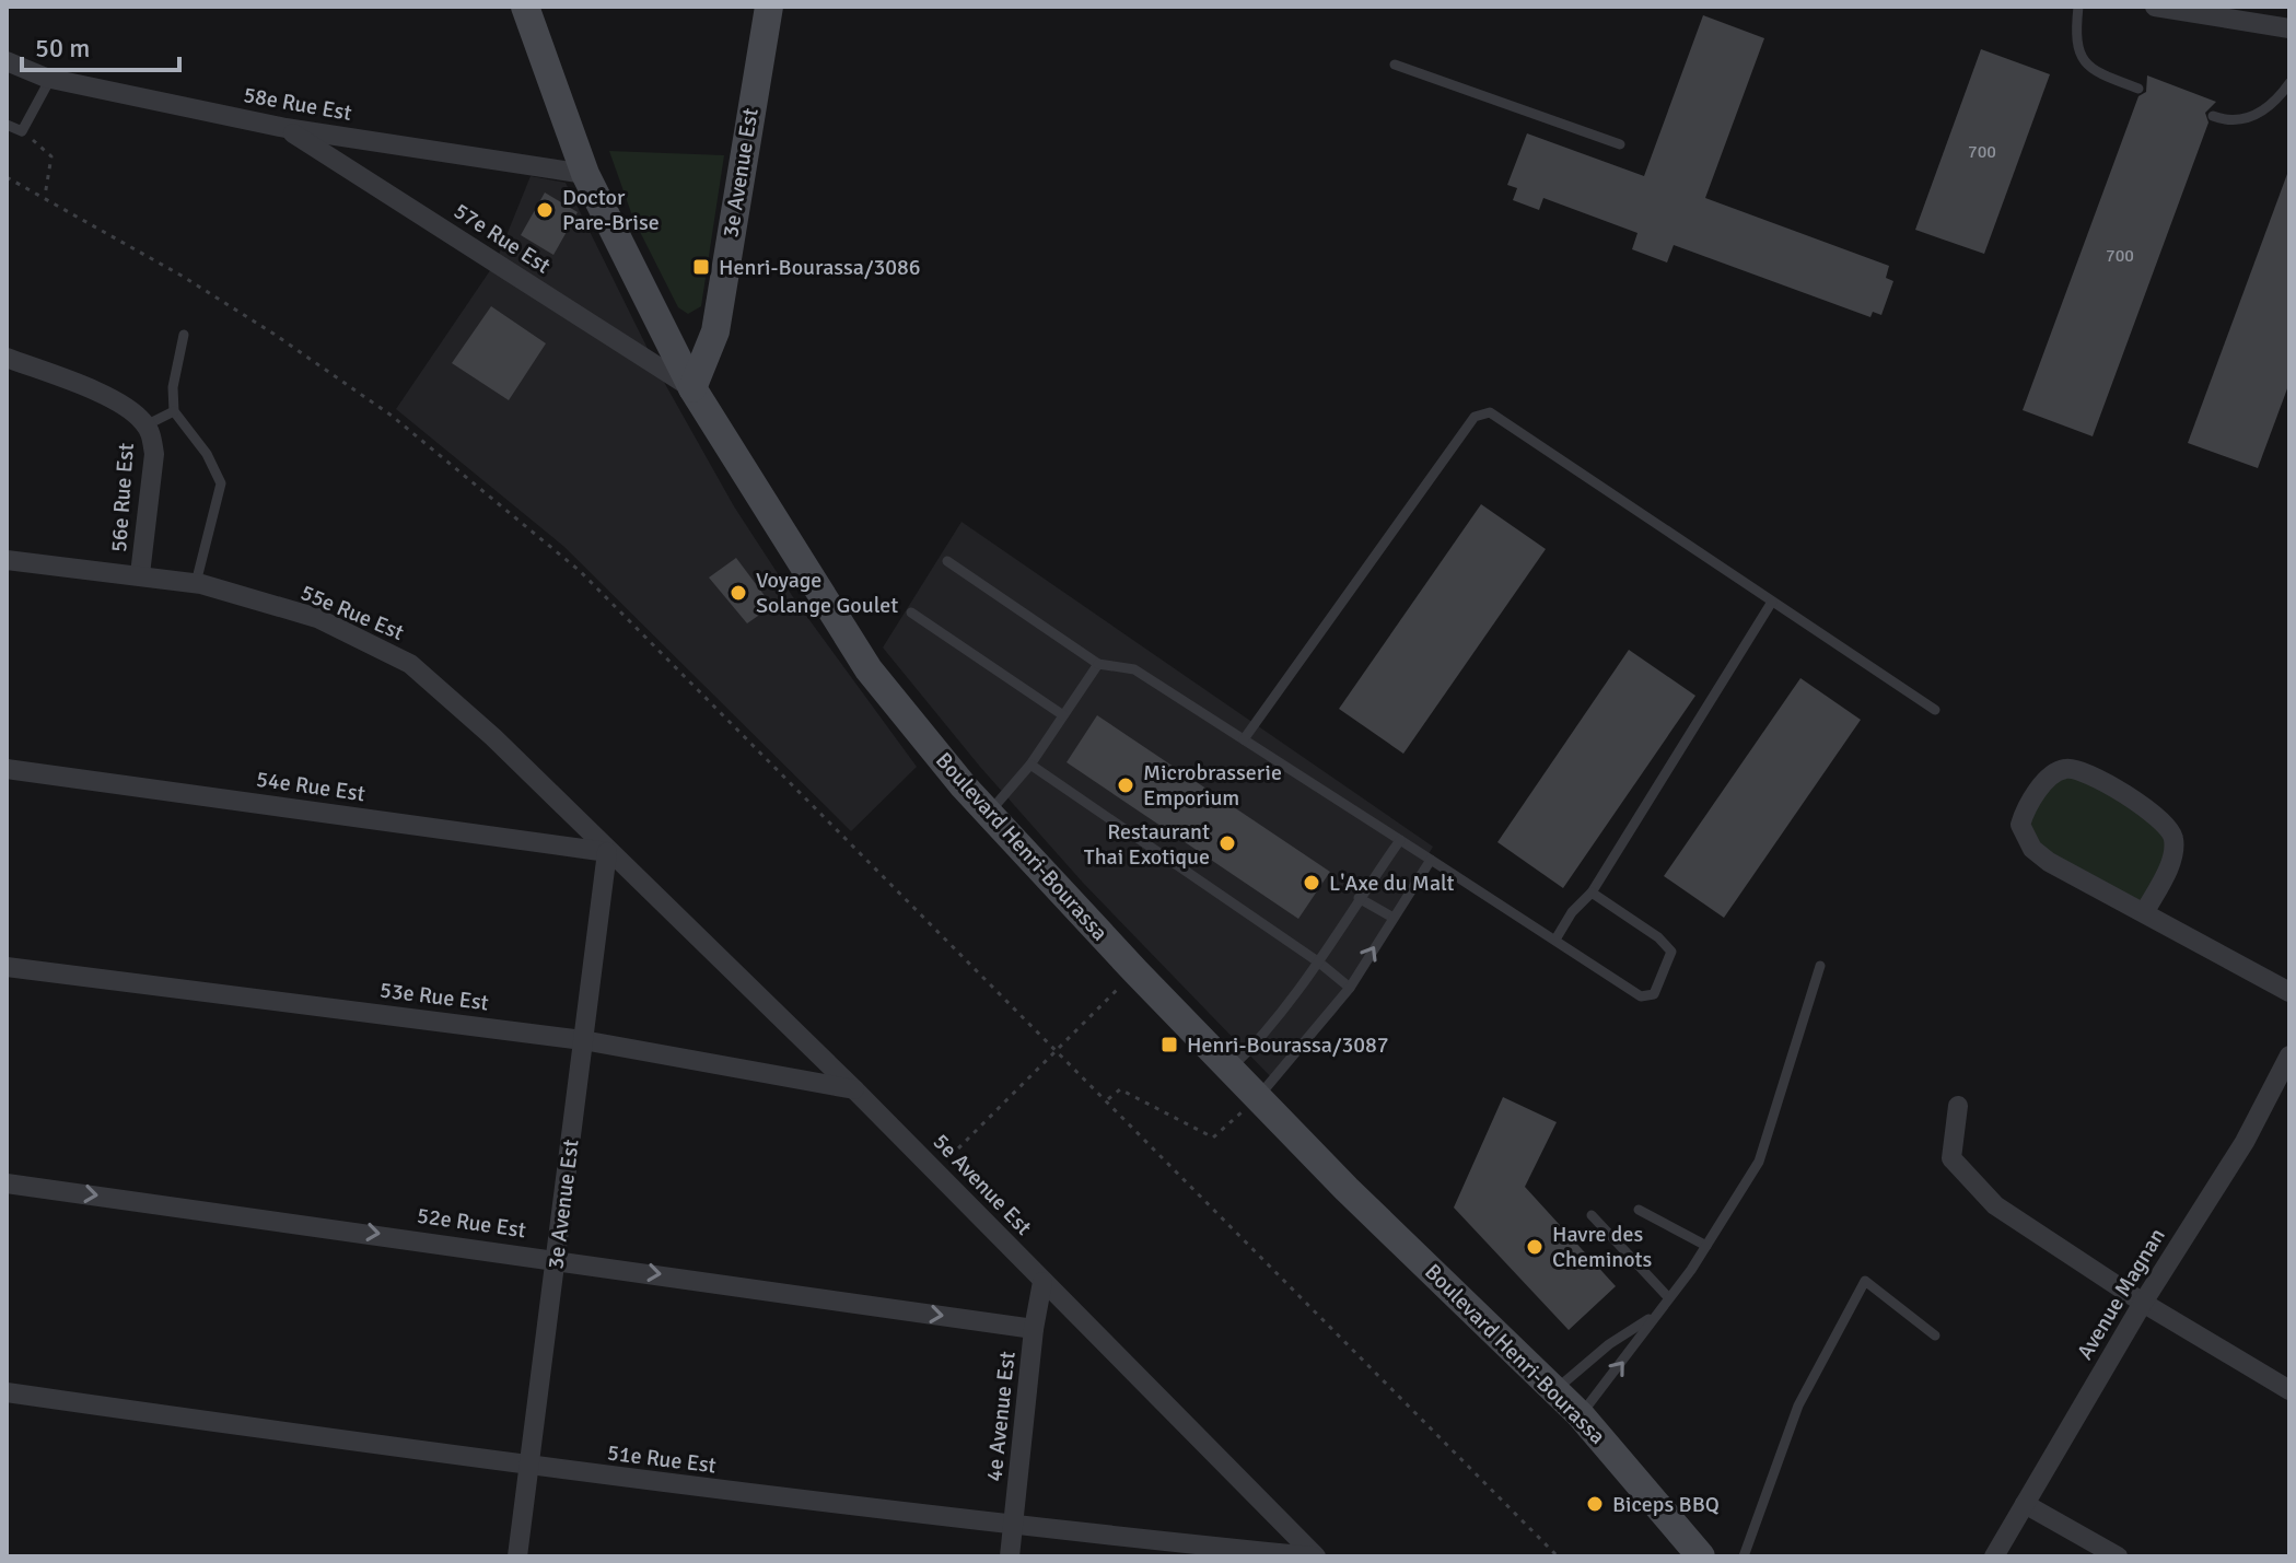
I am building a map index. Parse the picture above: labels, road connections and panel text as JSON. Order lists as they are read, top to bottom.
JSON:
{
  "streets": {
    "main road": ["3e Avenue Est", "Boulevard Henri-Bourassa"],
    "street": [
      "58e Rue Est",
      "57e Rue Est",
      "56e Rue Est",
      "55e Rue Est",
      "54e Rue Est",
      "53e Rue Est",
      "5e Avenue Est",
      "52e Rue Est",
      "Avenue Magnan",
      "4e Avenue Est",
      "51e Rue Est"
    ]
  },
  "crossings": [
    ["58e Rue Est", "57e Rue Est"],
    ["58e Rue Est", "Boulevard Henri-Bourassa"],
    ["3e Avenue Est", "57e Rue Est"],
    ["3e Avenue Est", "55e Rue Est"],
    ["3e Avenue Est", "54e Rue Est"],
    ["3e Avenue Est", "Boulevard Henri-Bourassa"],
    ["3e Avenue Est", "53e Rue Est"],
    ["3e Avenue Est", "5e Avenue Est"],
    ["3e Avenue Est", "52e Rue Est"],
    ["3e Avenue Est", "51e Rue Est"],
    ["57e Rue Est", "Boulevard Henri-Bourassa"],
    ["56e Rue Est", "55e Rue Est"],
    ["55e Rue Est", "54e Rue Est"],
    ["55e Rue Est", "5e Avenue Est"],
    ["54e Rue Est", "5e Avenue Est"],
    ["53e Rue Est", "5e Avenue Est"],
    ["5e Avenue Est", "4e Avenue Est"],
    ["5e Avenue Est", "51e Rue Est"],
    ["52e Rue Est", "4e Avenue Est"],
    ["4e Avenue Est", "51e Rue Est"]
  ],
  "one_way": ["52e Rue Est"],
  "places": {
    "other": [
      "Doctor Pare-Brise",
      "Voyage Solange Goulet",
      "Microbrasserie Emporium",
      "Restaurant Thai Exotique",
      "L'Axe du Malt",
      "Havre des Cheminots",
      "Biceps BBQ"
    ],
    "transit": ["Henri-Bourassa/3086", "Henri-Bourassa/3087"]
  },
  "house_numbers": ["700", "700"],
  "scale_bar": "50 m"
}
